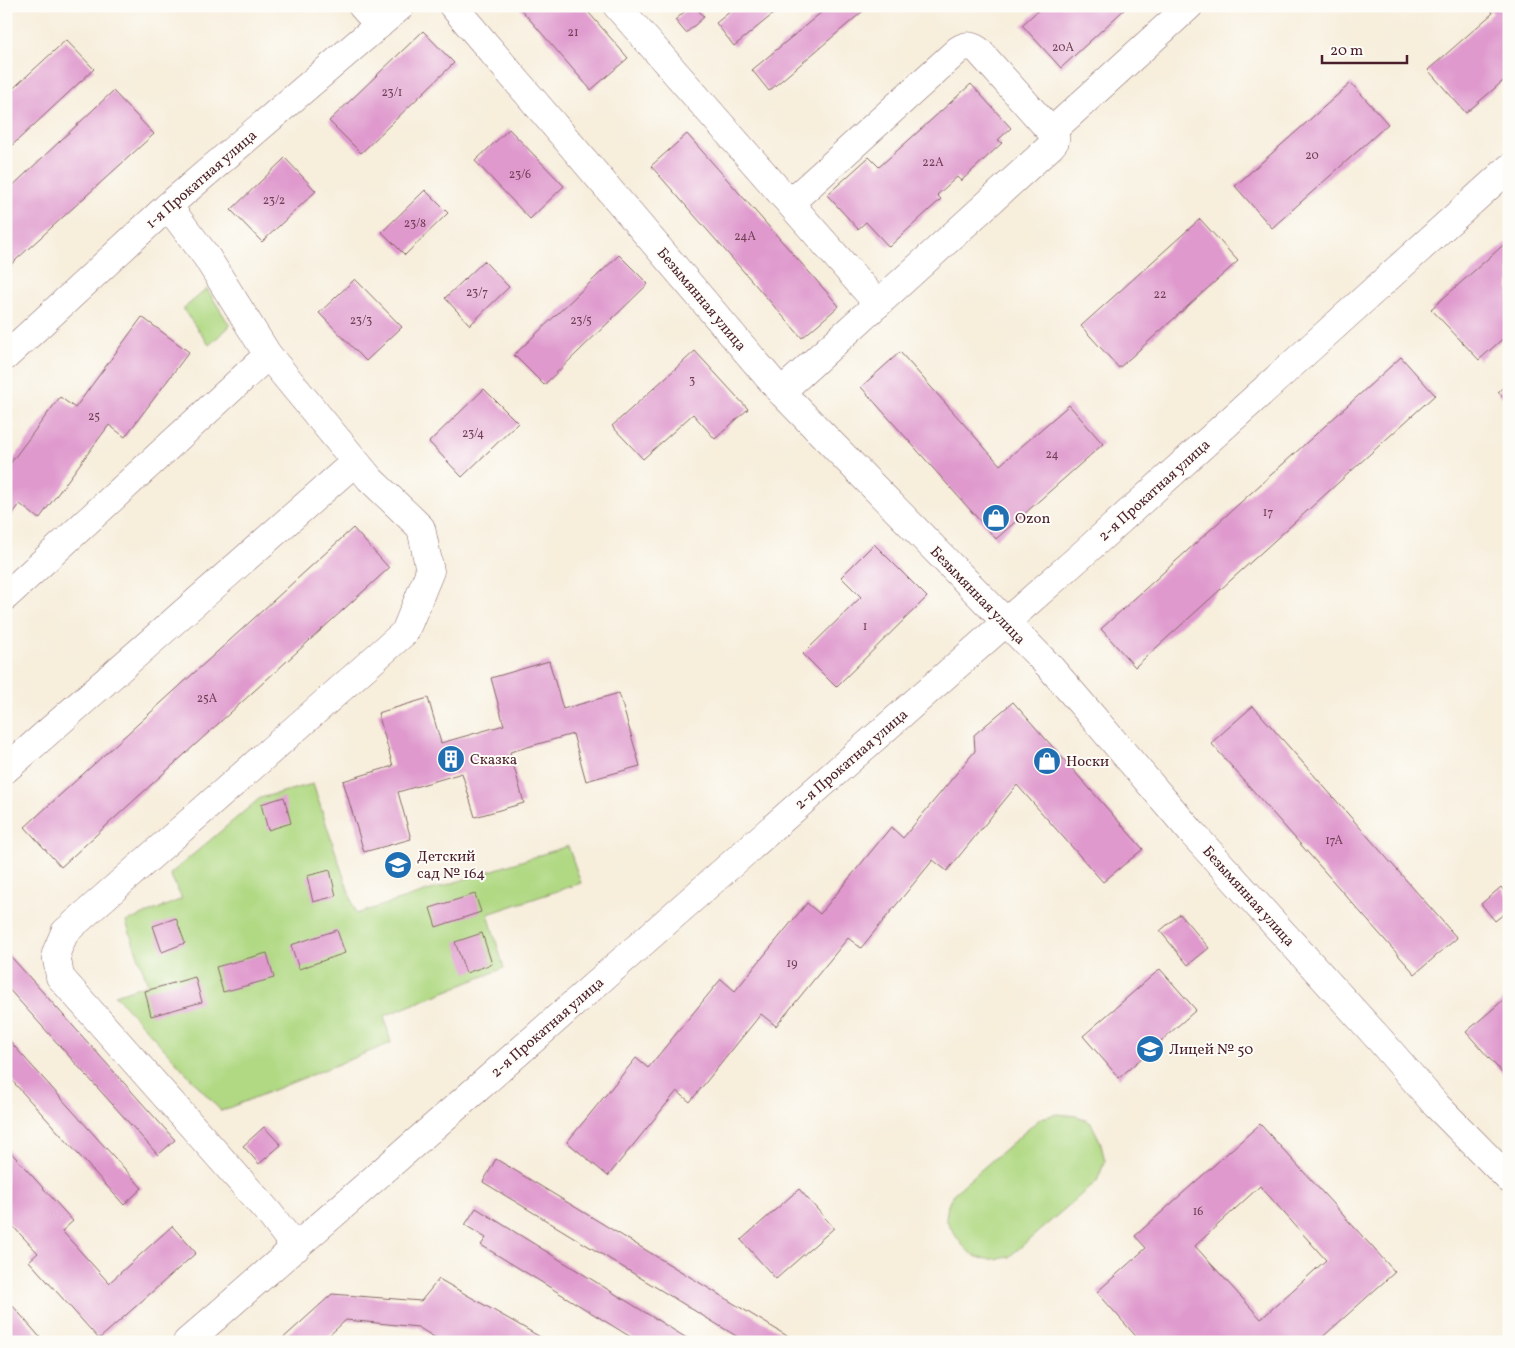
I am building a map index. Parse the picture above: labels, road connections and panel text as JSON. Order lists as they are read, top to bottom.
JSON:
{
  "streets": {
    "street": ["1-я Прокатная улица", "Безымянная улица", "2-я Прокатная улица"]
  },
  "crossings": [
    ["Безымянная улица", "2-я Прокатная улица"]
  ],
  "places": {
    "shop": ["Ozon", "Носки"],
    "building": ["Сказка"],
    "school or university": ["Детский сад № 164", "Лицей № 50"]
  },
  "house_numbers": [
    "21",
    "20А",
    "23/1",
    "20",
    "22А",
    "23/6",
    "23/2",
    "23/8",
    "24А",
    "23/7",
    "22",
    "23/3",
    "23/5",
    "3",
    "25",
    "23/4",
    "24",
    "17",
    "1",
    "25А",
    "17А",
    "19",
    "16"
  ],
  "scale_bar": "20 m"
}
